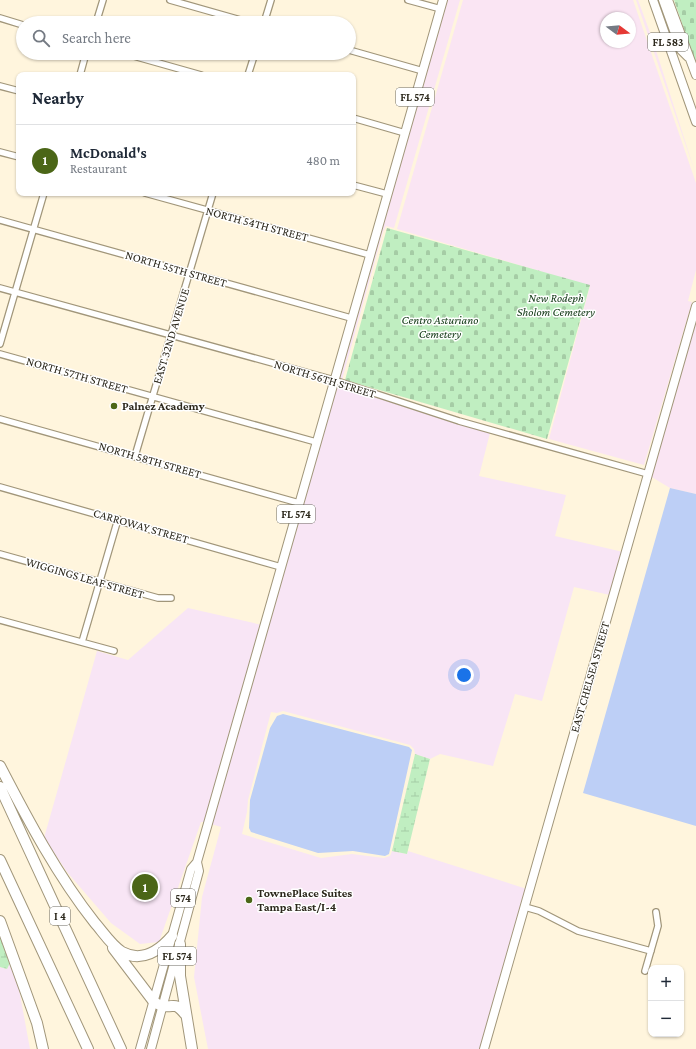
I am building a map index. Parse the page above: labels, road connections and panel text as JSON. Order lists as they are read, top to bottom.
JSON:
{
  "streets": {
    "highway": ["I 4"],
    "main road": [
      "FL 583",
      "FL 574",
      "EAST CHELSEA STREET",
      "574"
    ],
    "street": [
      "NORTH 54TH STREET",
      "NORTH 55TH STREET",
      "EAST 32ND AVENUE",
      "NORTH 57TH STREET",
      "NORTH 56TH STREET",
      "NORTH 58TH STREET",
      "CARROWAY STREET",
      "WIGGINGS LEAF STREET"
    ]
  },
  "crossings": [
    ["FL 574", "NORTH 54TH STREET"],
    ["FL 574", "NORTH 55TH STREET"],
    ["FL 574", "NORTH 57TH STREET"],
    ["FL 574", "NORTH 56TH STREET"],
    ["FL 574", "NORTH 58TH STREET"],
    ["FL 574", "CARROWAY STREET"],
    ["FL 574", "574"],
    ["NORTH 54TH STREET", "EAST 32ND AVENUE"],
    ["NORTH 55TH STREET", "EAST 32ND AVENUE"],
    ["EAST 32ND AVENUE", "NORTH 57TH STREET"],
    ["EAST 32ND AVENUE", "NORTH 56TH STREET"],
    ["EAST 32ND AVENUE", "NORTH 58TH STREET"],
    ["NORTH 56TH STREET", "EAST CHELSEA STREET"]
  ],
  "parks": ["New Rodeph Sholom Cemetery", "Centro Asturiano Cemetery"],
  "places": ["Palnez Academy", "TownePlace Suites Tampa East/I-4"],
  "north": "right",
  "page": {
    "search": "Search here",
    "heading": "Nearby",
    "list": [
      {
        "mark": "1",
        "name": "McDonald's",
        "note": "Restaurant",
        "value": "480 m"
      }
    ],
    "pins": "1",
    "map_buttons": ["+", "−"]
  }
}
